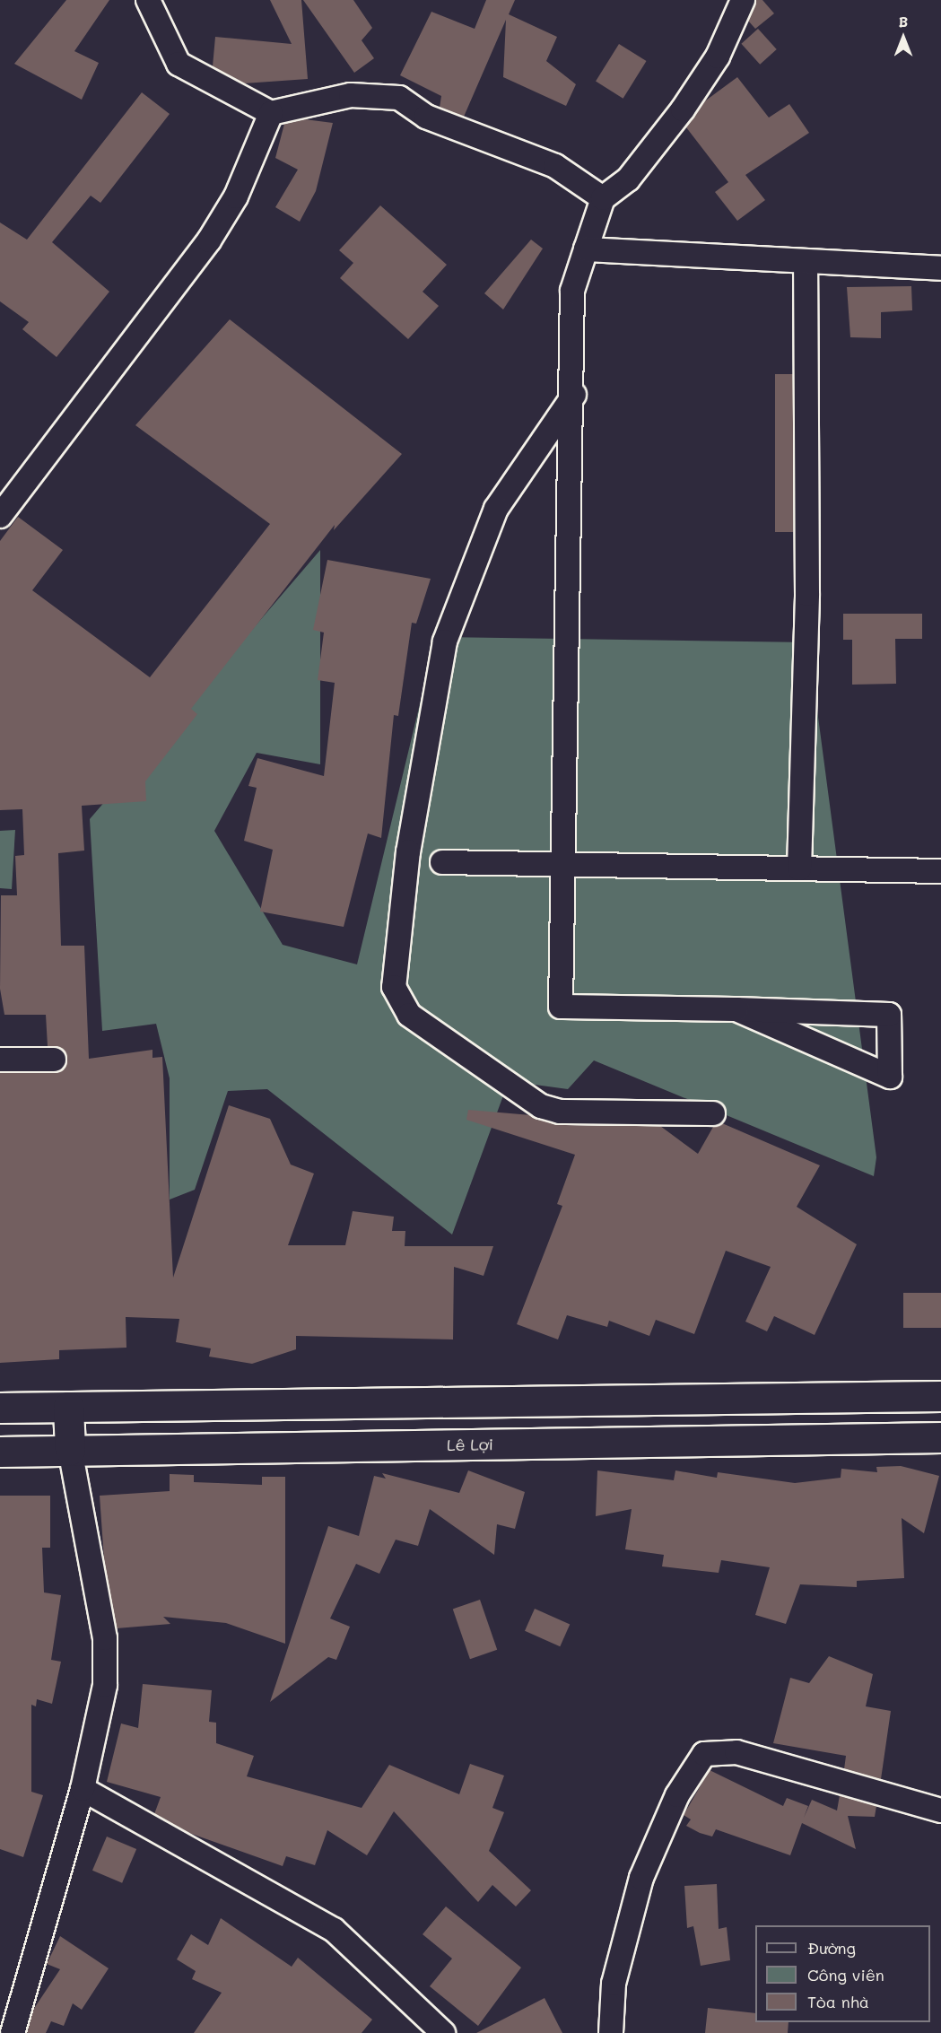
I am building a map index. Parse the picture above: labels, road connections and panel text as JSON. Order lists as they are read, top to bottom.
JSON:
{
  "streets": {
    "main road": ["Lê Lợi"]
  },
  "legend": ["Đường", "Công viên", "Tòa nhà"],
  "north": "top"
}
